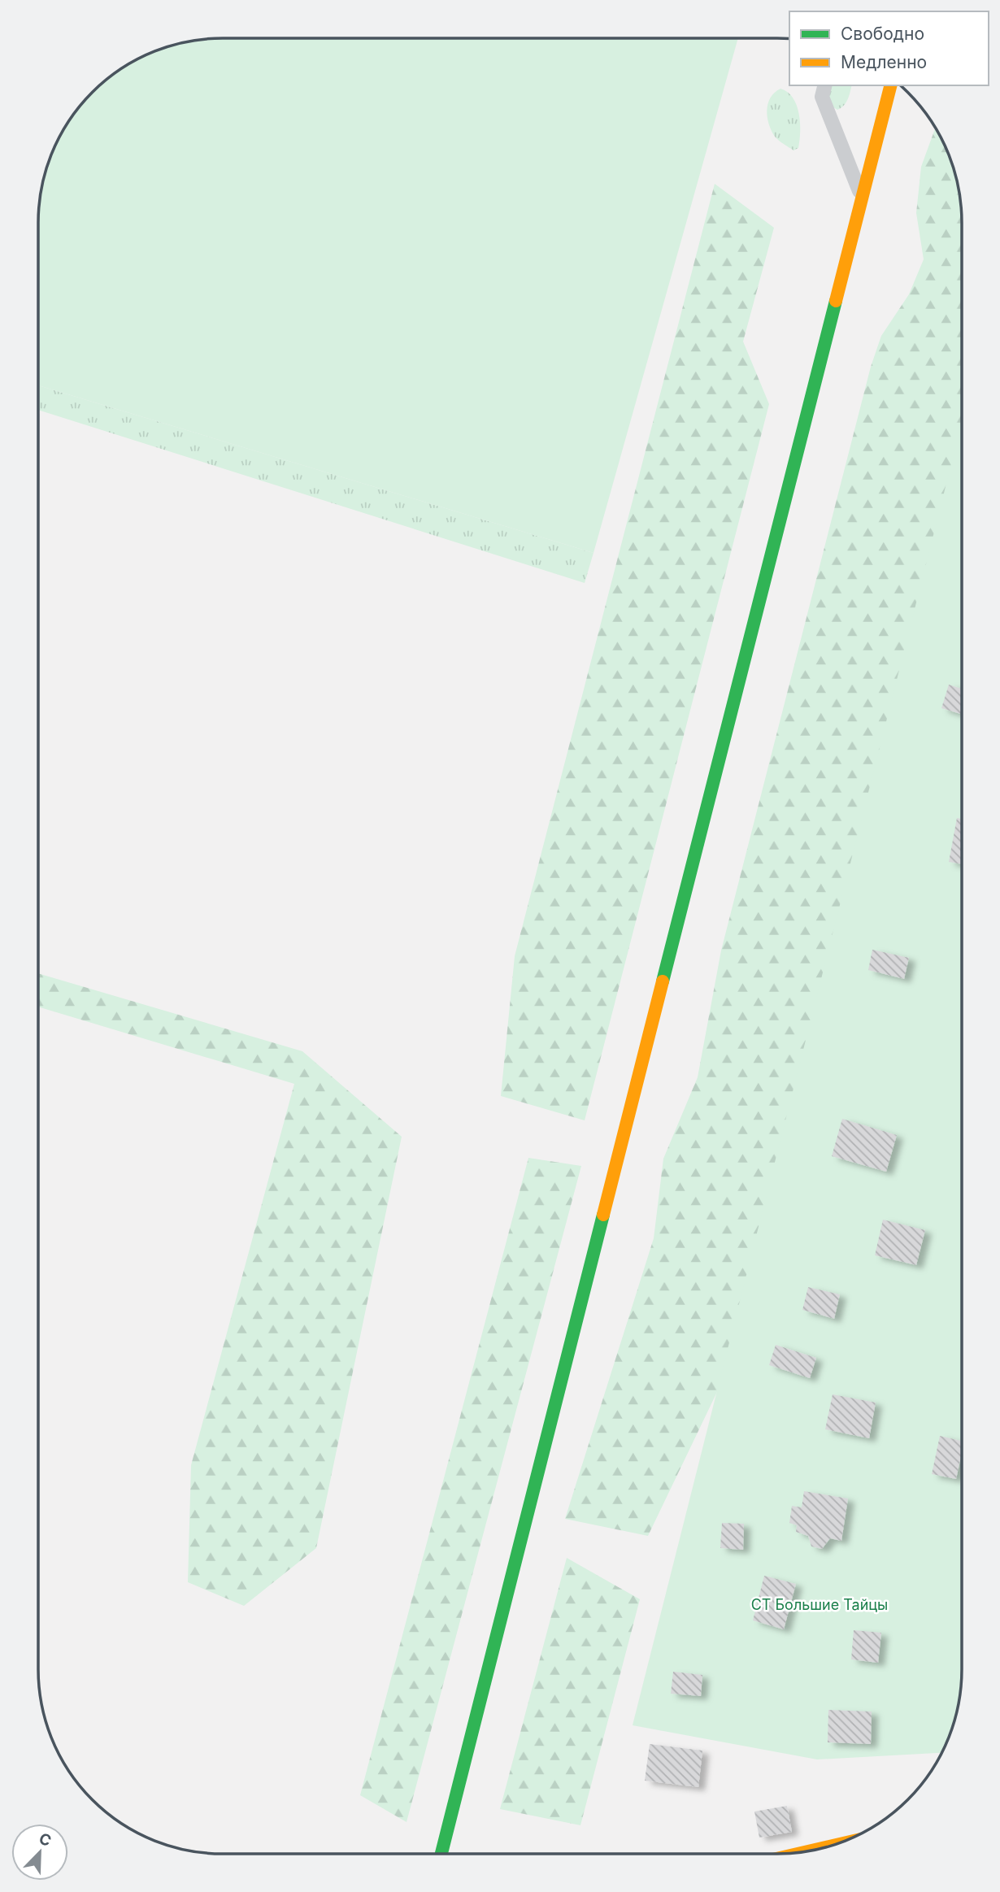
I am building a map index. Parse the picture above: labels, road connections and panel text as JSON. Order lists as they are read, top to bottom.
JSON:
{
  "parks": ["СТ Большие Тайцы"],
  "legend": ["Свободно", "Медленно"],
  "north": "top right"
}
